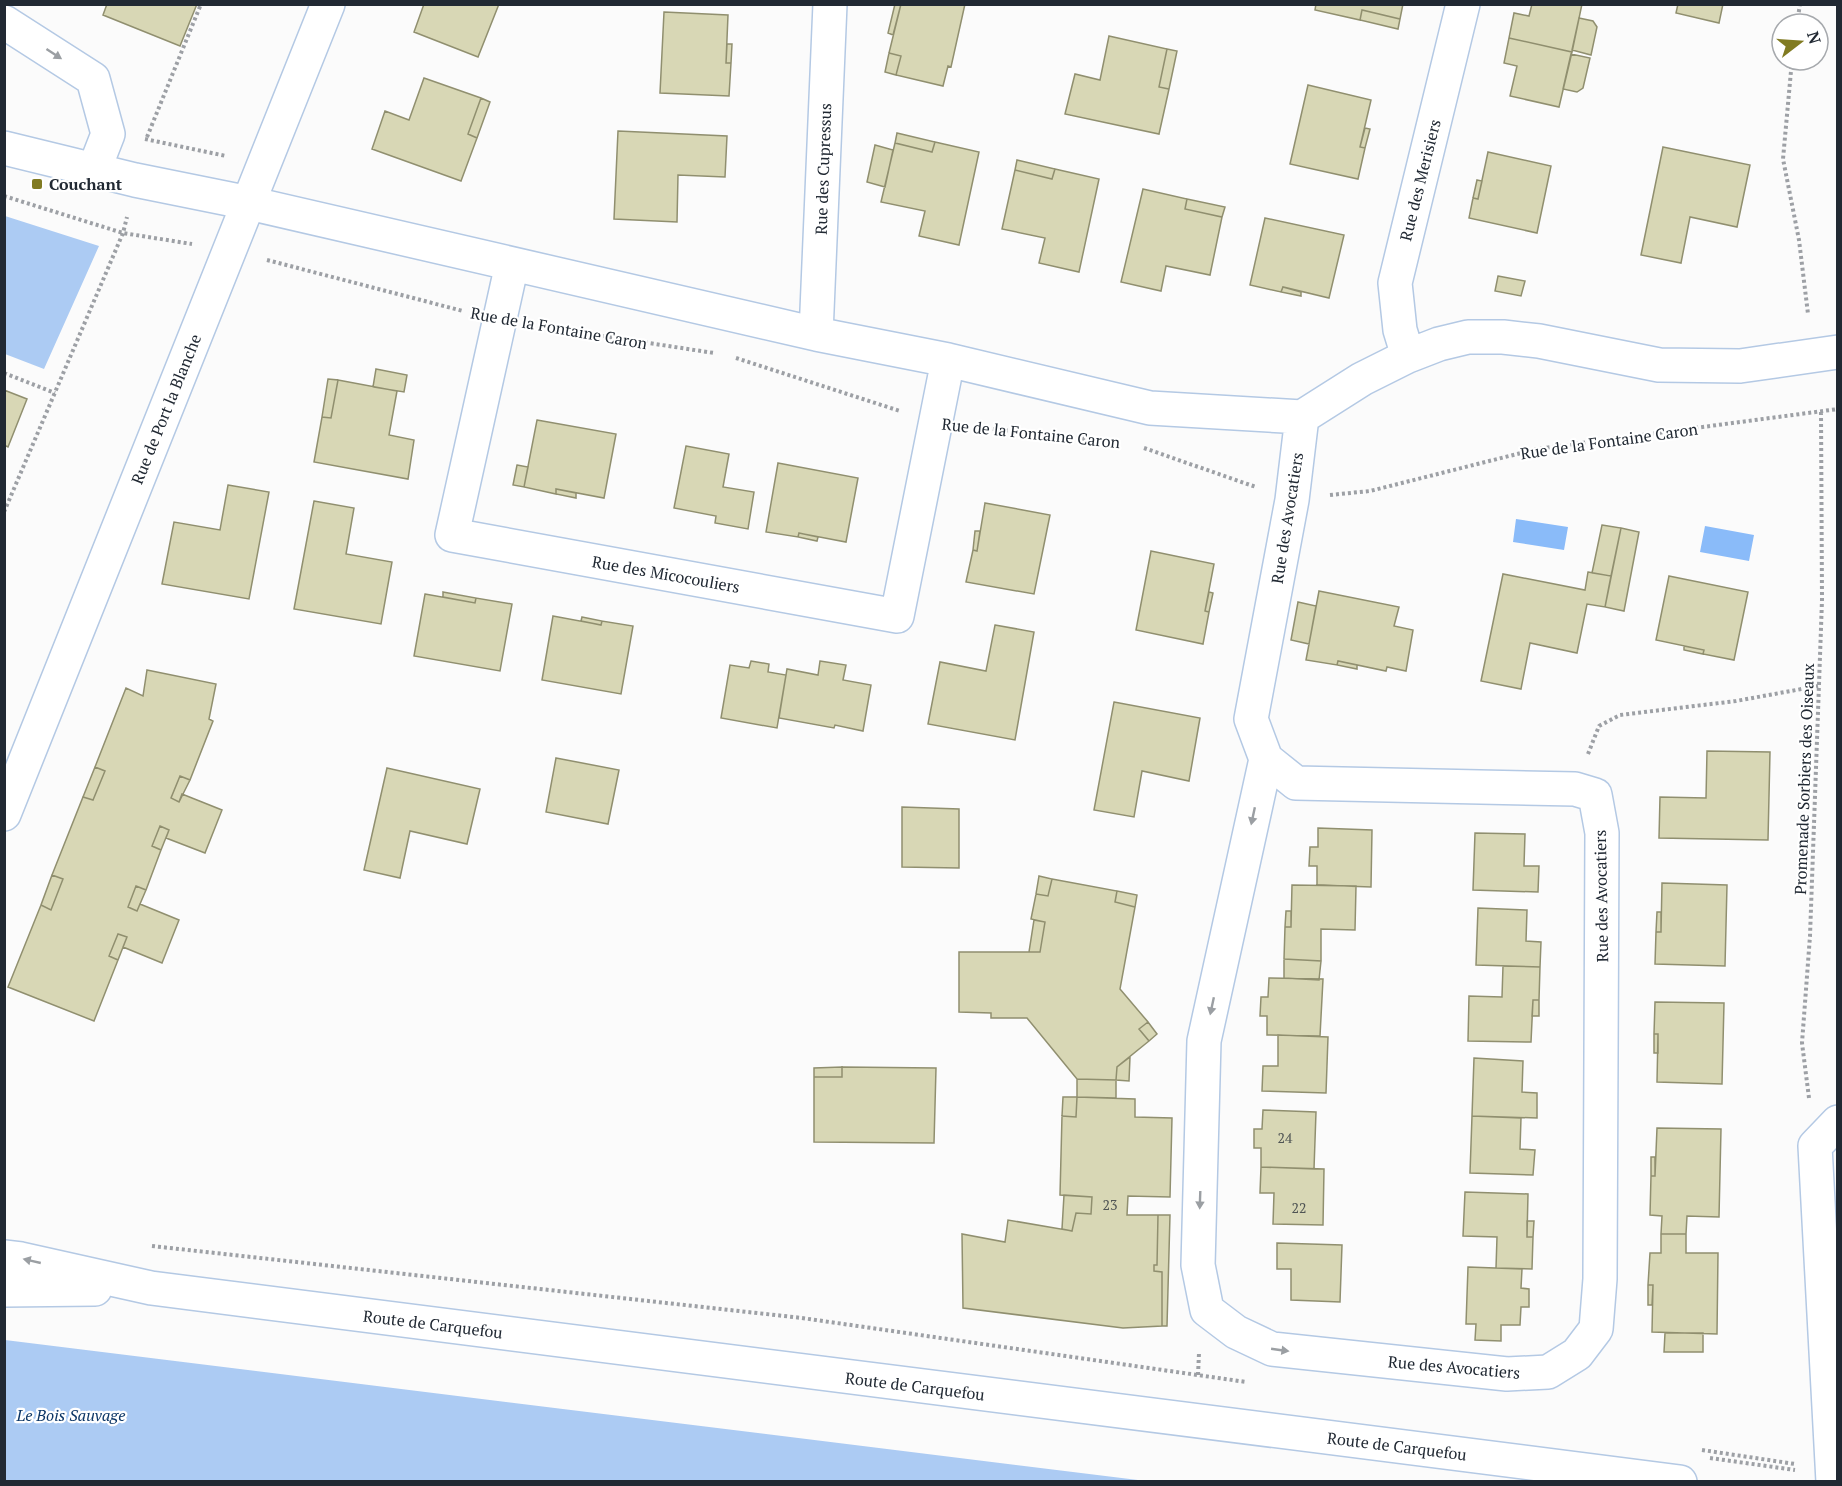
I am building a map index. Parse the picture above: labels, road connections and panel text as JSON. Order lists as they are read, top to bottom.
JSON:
{
  "streets": {
    "street": [
      "Rue des Cupressus",
      "Rue des Merisiers",
      "Rue de Port la Blanche",
      "Rue des Avocatiers",
      "Rue des Micocouliers",
      "Route de Carquefou"
    ],
    "path": ["Rue de la Fontaine Caron", "Promenade Sorbiers des Oiseaux"]
  },
  "crossings": [
    ["Rue de la Fontaine Caron", "Rue de Port la Blanche"],
    ["Rue de la Fontaine Caron", "Rue des Avocatiers"],
    ["Rue de la Fontaine Caron", "Rue des Micocouliers"],
    ["Rue de la Fontaine Caron", "Promenade Sorbiers des Oiseaux"]
  ],
  "parks": ["Le Bois Sauvage"],
  "places": {
    "transit": ["Couchant"]
  },
  "house_numbers": ["24", "23", "22"],
  "north": "right"
}
